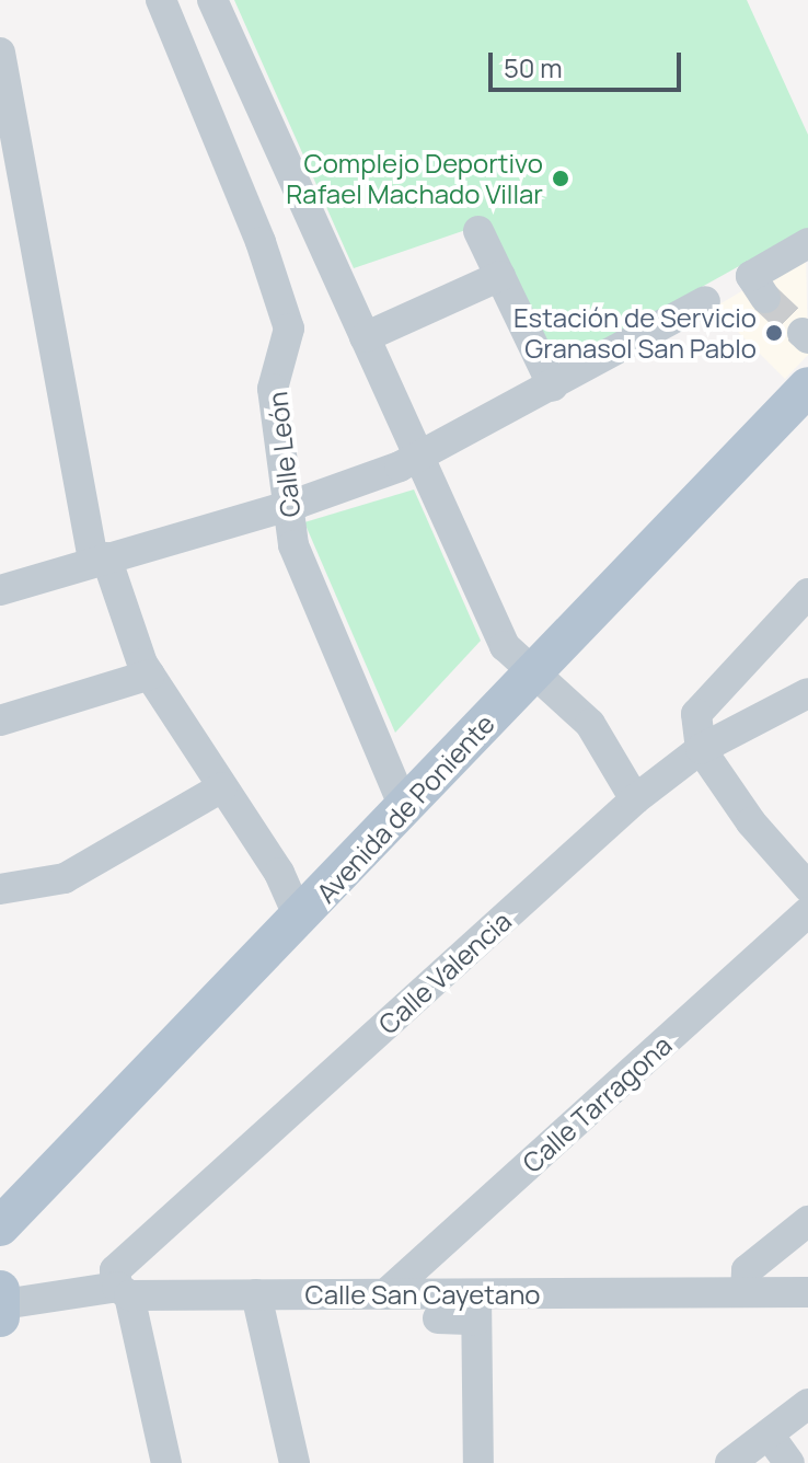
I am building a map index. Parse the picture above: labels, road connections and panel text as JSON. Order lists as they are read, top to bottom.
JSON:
{
  "streets": {
    "main road": ["Avenida de Poniente"],
    "street": [
      "Calle León",
      "Calle Valencia",
      "Calle Tarragona",
      "Calle San Cayetano"
    ]
  },
  "crossings": [
    ["Calle León", "Avenida de Poniente"],
    ["Calle Valencia", "Calle San Cayetano"],
    ["Calle Tarragona", "Calle San Cayetano"]
  ],
  "places": ["Complejo Deportivo Rafael Machado Villar", "Estación de Servicio Granasol San Pablo"],
  "scale_bar": "50 m"
}
